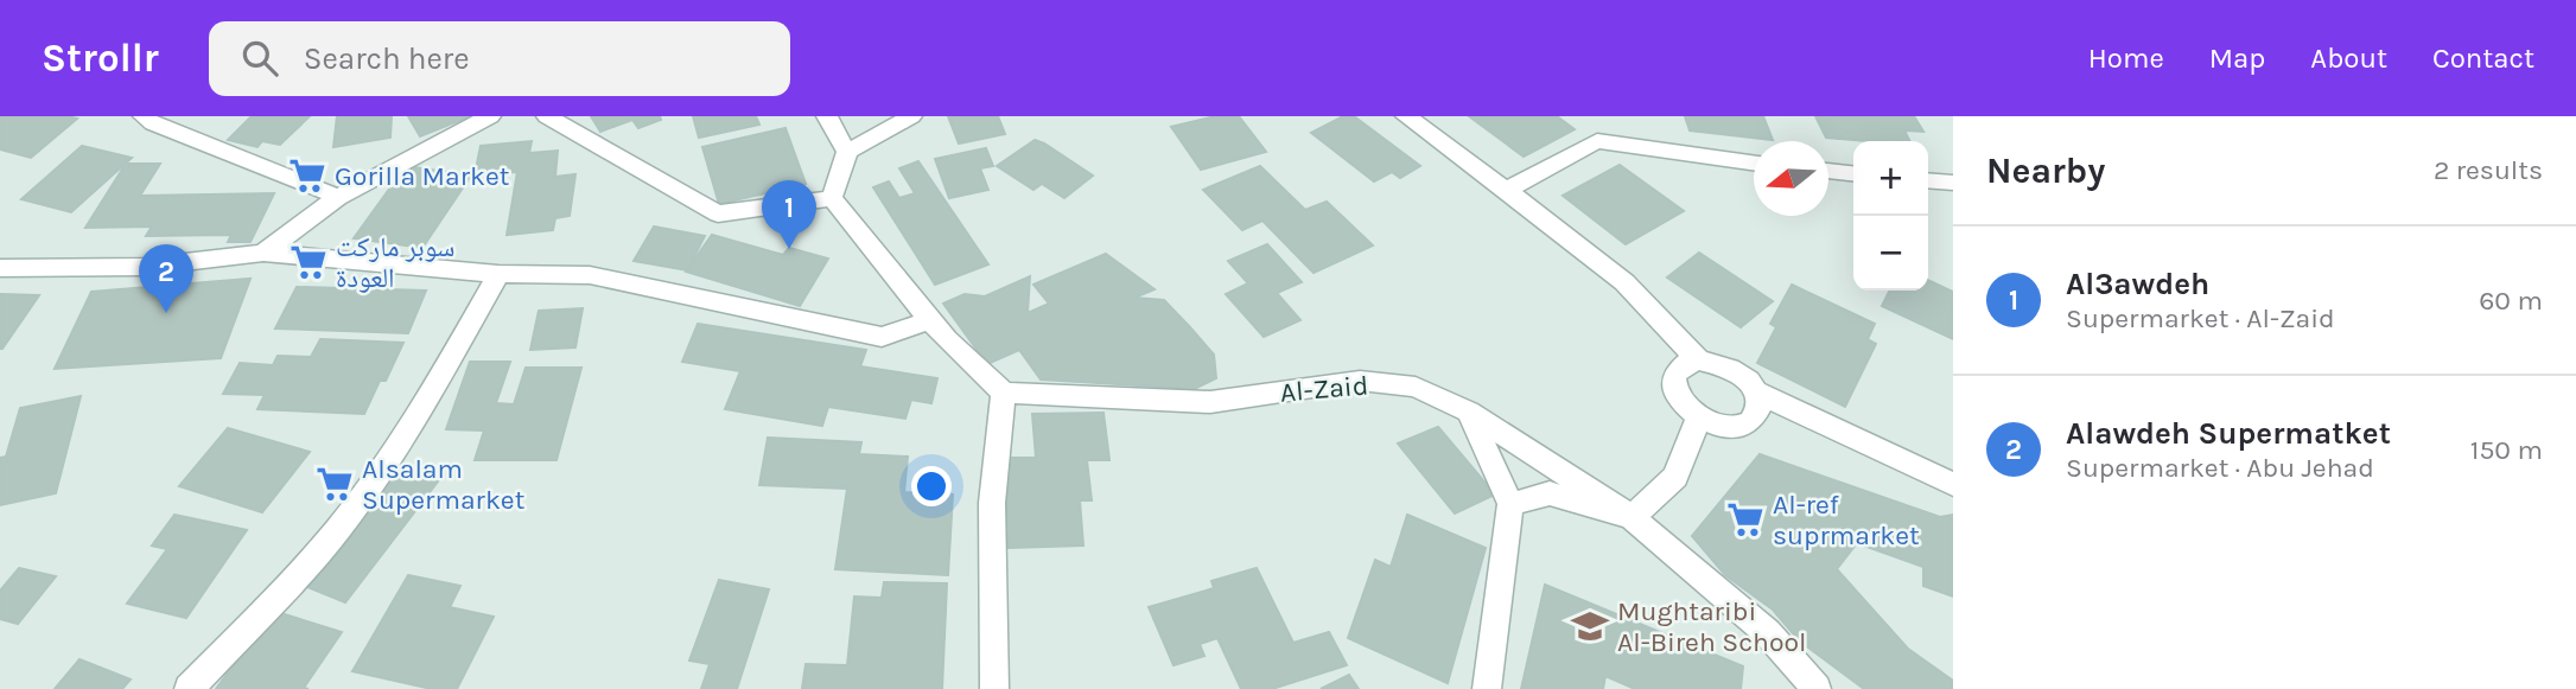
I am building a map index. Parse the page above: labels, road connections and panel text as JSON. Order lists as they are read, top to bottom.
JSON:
{
  "streets": {
    "street": ["Al-Zaid"]
  },
  "places": {
    "supermarket": [
      "Gorilla Market",
      "سوبر ماركت العودة",
      "Alsalam Supermarket",
      "Al-ref suprmarket"
    ],
    "school or university": ["Mughtaribi Al-Bireh School"]
  },
  "north": "left",
  "page": {
    "header": "Strollr",
    "search": "Search here",
    "nav": [
      "Home",
      "Map",
      "About",
      "Contact"
    ],
    "heading": ["Nearby", "2 results"],
    "map_buttons": ["+", "−"],
    "pins": ["1", "2"],
    "list": [
      {
        "mark": "1",
        "name": "Al3awdeh",
        "note": "Supermarket · Al-Zaid",
        "value": "60 m"
      },
      {
        "mark": "2",
        "name": "Alawdeh Supermatket",
        "note": "Supermarket · Abu Jehad",
        "value": "150 m"
      }
    ]
  }
}
